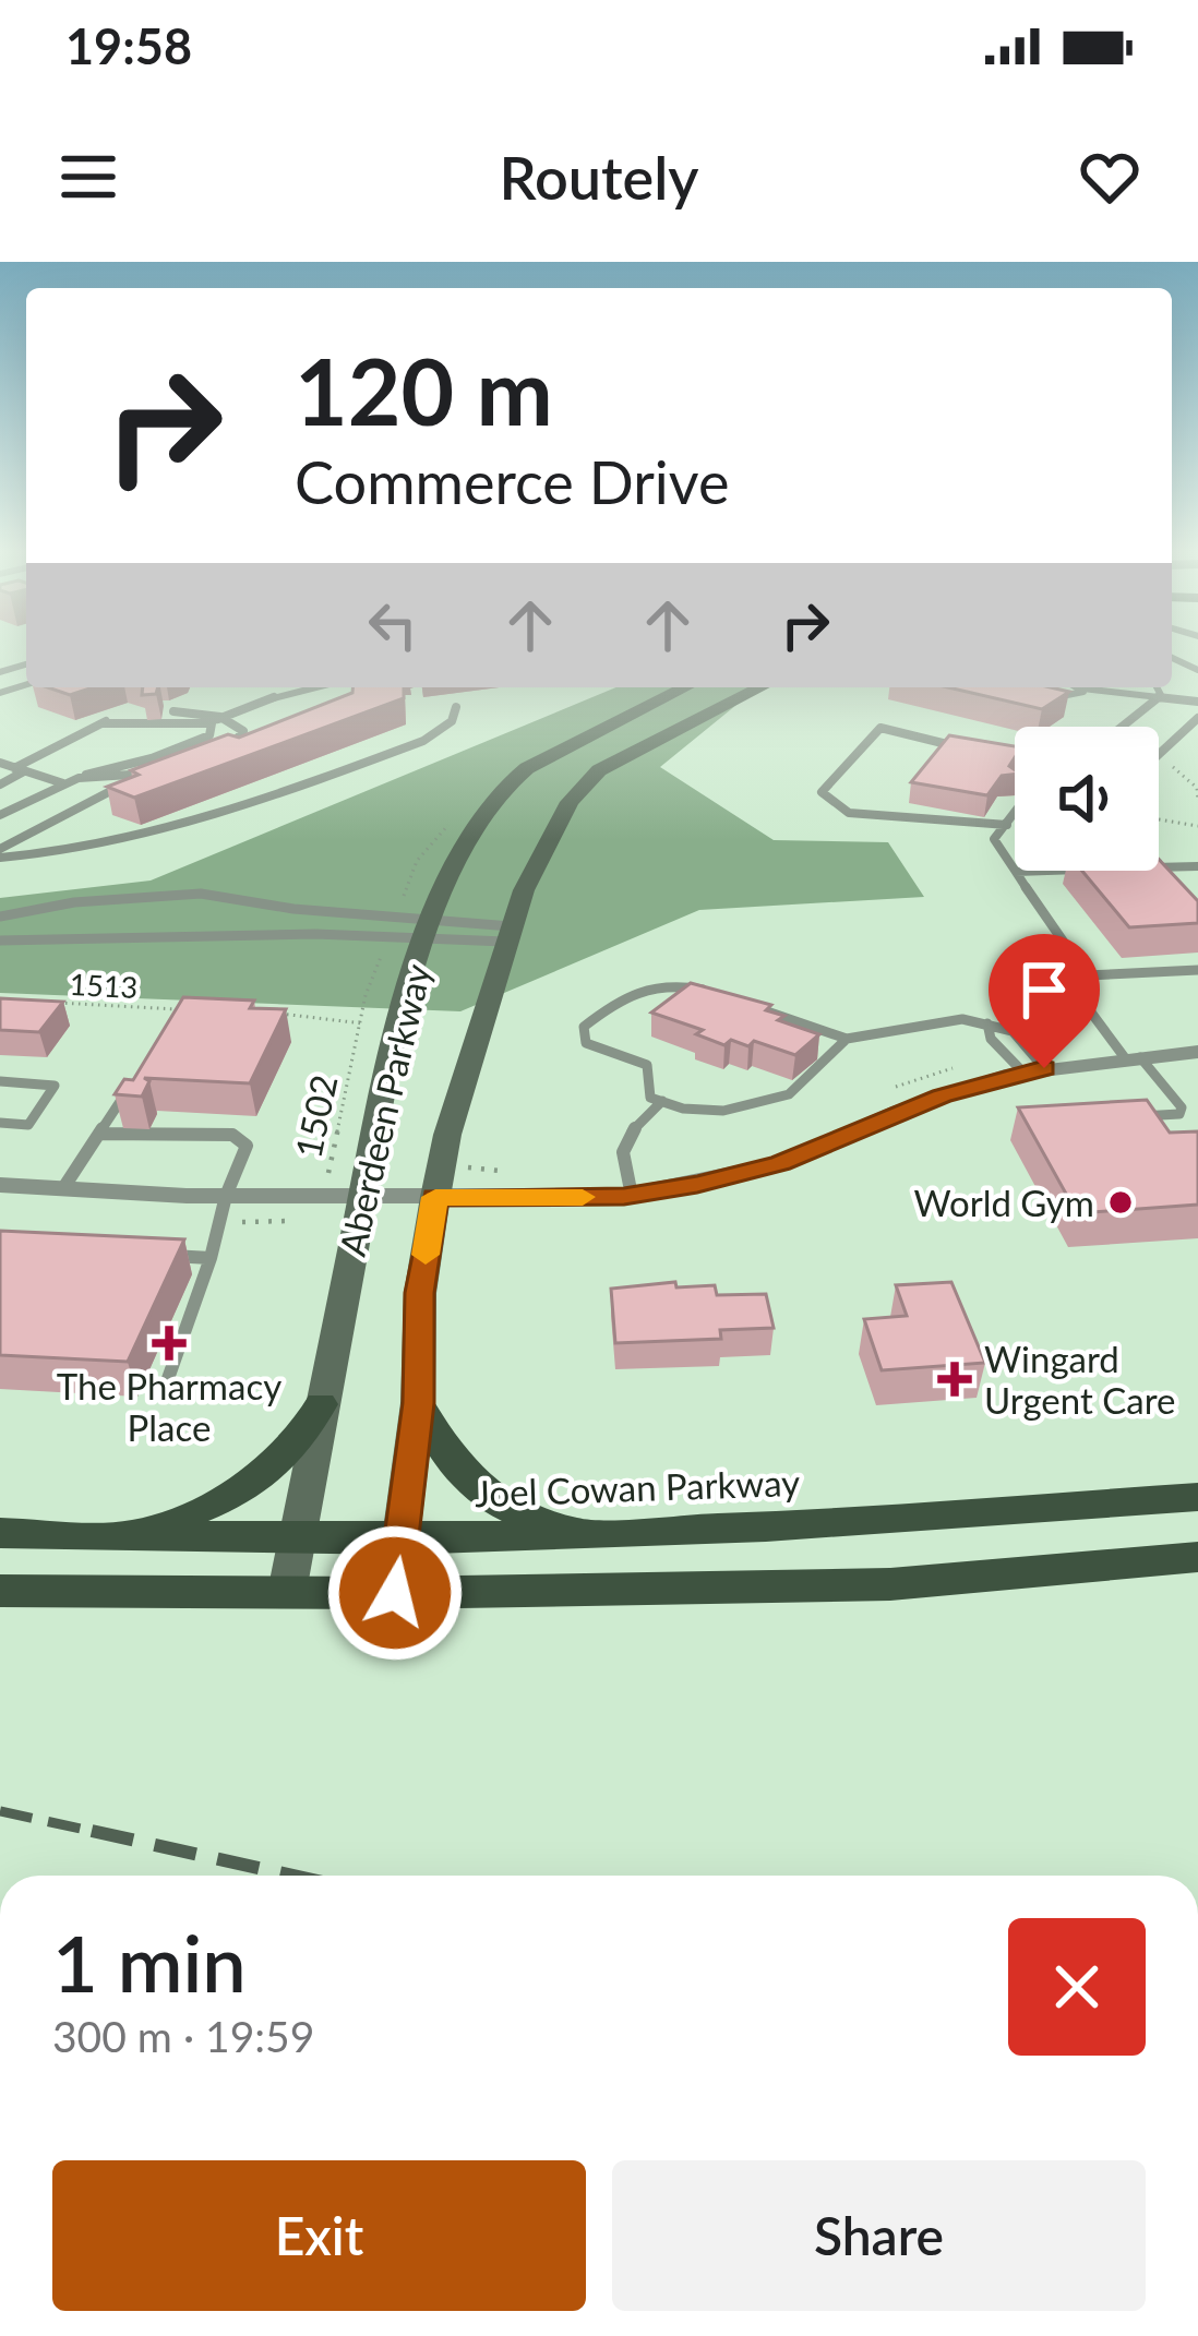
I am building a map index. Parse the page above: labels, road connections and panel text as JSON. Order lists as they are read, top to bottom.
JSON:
{
  "streets": {
    "main road": ["Joel Cowan Parkway"],
    "street": ["Aberdeen Parkway"],
    "path": ["1513", "1502"]
  },
  "crossings": [
    ["Aberdeen Parkway", "1502"],
    ["Aberdeen Parkway", "Joel Cowan Parkway"]
  ],
  "places": {
    "other": ["World Gym"],
    "health": ["The Pharmacy Place", "Wingard Urgent Care"]
  },
  "page": {
    "status": "19:58",
    "header": "Routely",
    "turn": ["120 m", "Commerce Drive"],
    "heading": ["1 min", "300 m · 19:59"],
    "buttons": ["Exit", "Share"]
  }
}
